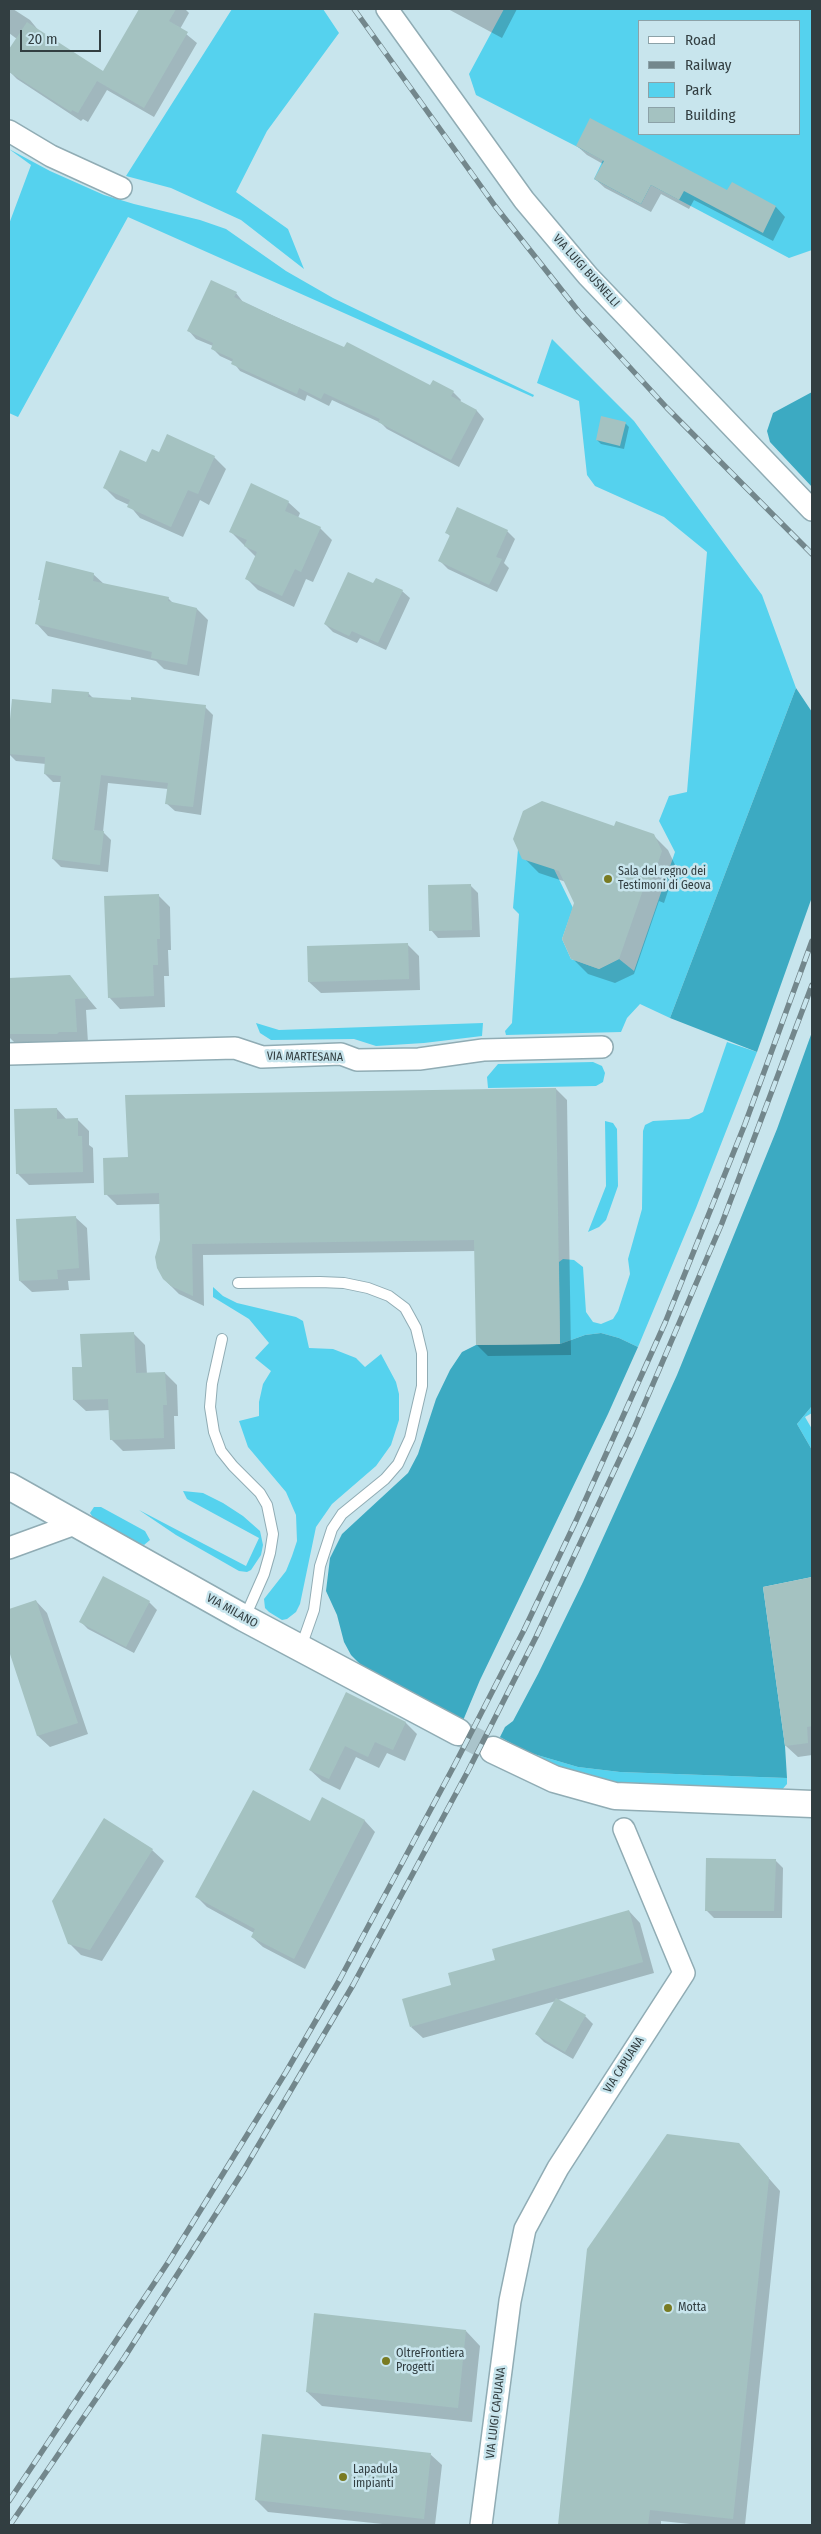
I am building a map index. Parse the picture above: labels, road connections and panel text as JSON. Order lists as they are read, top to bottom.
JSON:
{
  "streets": {
    "street": [
      "VIA LUIGI BUSNELLI",
      "VIA MARTESANA",
      "VIA MILANO",
      "VIA CAPUANA",
      "VIA LUIGI CAPUANA"
    ]
  },
  "crossings": [
    ["VIA CAPUANA", "VIA LUIGI CAPUANA"]
  ],
  "places": [
    "Sala del regno dei Testimoni di Geova",
    "Motta",
    "OltreFrontiera Progetti",
    "Lapadula impianti"
  ],
  "legend": [
    "Road",
    "Railway",
    "Park",
    "Building"
  ],
  "scale_bar": "20 m"
}
